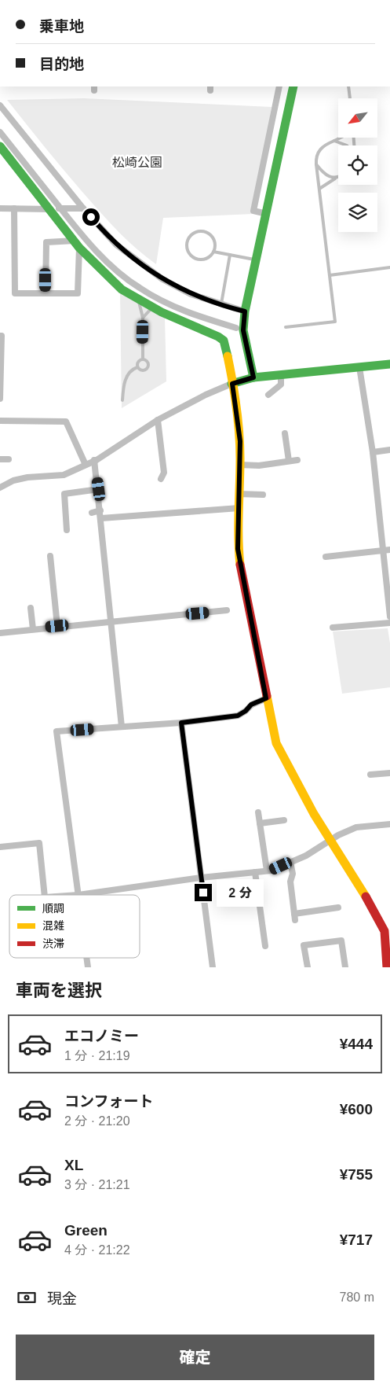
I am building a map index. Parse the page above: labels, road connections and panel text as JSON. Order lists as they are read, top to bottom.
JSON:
{
  "parks": ["松崎公園"],
  "legend": ["順調", "混雑", "渋滞"],
  "north": "bottom left",
  "page": {
    "banner": ["乗車地", "目的地"],
    "bubble": "2 分",
    "heading": "車両を選択",
    "list": [
      {
        "name": "エコノミー",
        "note": "1 分 · 21:19",
        "value": "¥444"
      },
      {
        "name": "コンフォート",
        "note": "2 分 · 21:20",
        "value": "¥600"
      },
      {
        "name": "XL",
        "note": "3 分 · 21:21",
        "value": "¥755"
      },
      {
        "name": "Green",
        "note": "4 分 · 21:22",
        "value": "¥717"
      }
    ],
    "pay": ["現金", "780 m"],
    "buttons": "確定"
  }
}
